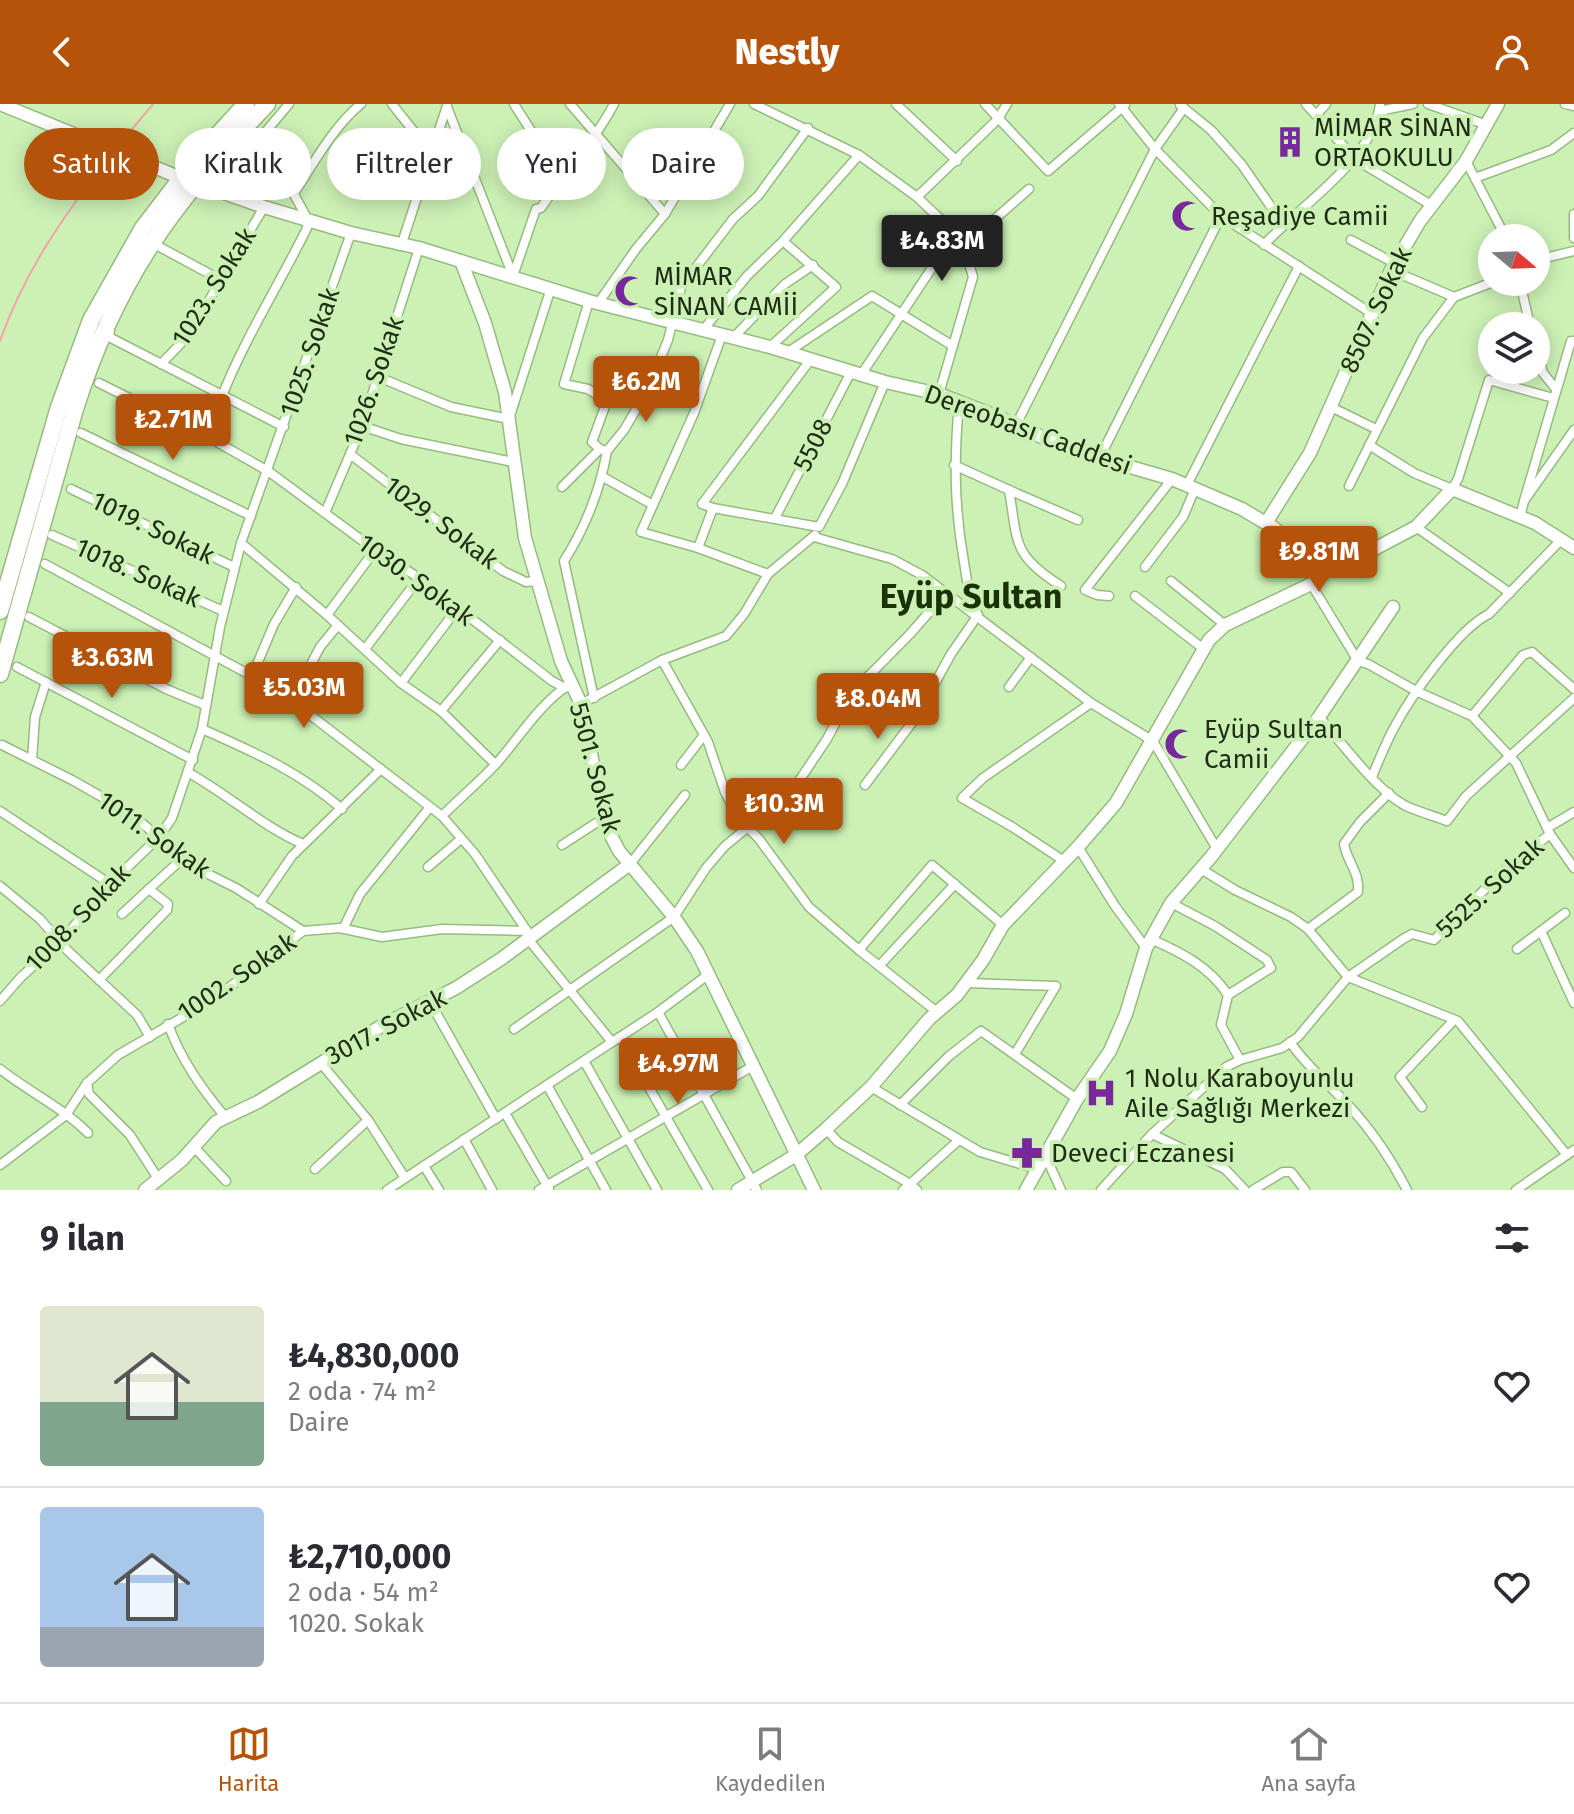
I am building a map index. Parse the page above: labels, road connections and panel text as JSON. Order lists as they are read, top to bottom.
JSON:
{
  "streets": {
    "street": [
      "1023. Sokak",
      "8507. Sokak",
      "1025. Sokak",
      "1026. Sokak",
      "Dereobası Caddesi",
      "5508",
      "1029. Sokak",
      "1019. Sokak",
      "1018. Sokak",
      "1030. Sokak",
      "5501. Sokak",
      "1011. Sokak",
      "5525. Sokak",
      "1008. Sokak",
      "1002. Sokak",
      "3017. Sokak"
    ]
  },
  "crossings": [
    ["1023. Sokak", "Dereobası Caddesi"],
    ["8507. Sokak", "Dereobası Caddesi"],
    ["1025. Sokak", "Dereobası Caddesi"],
    ["1025. Sokak", "1019. Sokak"],
    ["1025. Sokak", "1018. Sokak"],
    ["1025. Sokak", "1030. Sokak"],
    ["1025. Sokak", "1011. Sokak"],
    ["1025. Sokak", "1008. Sokak"],
    ["1026. Sokak", "Dereobası Caddesi"],
    ["1026. Sokak", "1029. Sokak"],
    ["1026. Sokak", "1030. Sokak"],
    ["Dereobası Caddesi", "5508"],
    ["Dereobası Caddesi", "5501. Sokak"],
    ["1029. Sokak", "5501. Sokak"],
    ["1030. Sokak", "5501. Sokak"],
    ["5501. Sokak", "3017. Sokak"],
    ["1011. Sokak", "1008. Sokak"],
    ["1011. Sokak", "1002. Sokak"],
    ["1002. Sokak", "3017. Sokak"]
  ],
  "districts": ["Eyüp Sultan"],
  "places": {
    "building": ["MİMAR SİNAN ORTAOKULU"],
    "mosque": ["Reşadiye Camii", "MİMAR SİNAN CAMİİ", "Eyüp Sultan Camii"],
    "hospital": ["1 Nolu Karaboyunlu Aile Sağlığı Merkezi"],
    "pharmacy": ["Deveci Eczanesi"]
  },
  "north": "right",
  "page": {
    "header": "Nestly",
    "chip": [
      "Satılık",
      "Kiralık",
      "Filtreler",
      "Yeni",
      "Daire"
    ],
    "price": [
      "₺4.83M",
      "₺6.2M",
      "₺2.71M",
      "₺9.81M",
      "₺3.63M",
      "₺5.03M",
      "₺8.04M",
      "₺10.3M",
      "₺4.97M"
    ],
    "heading": "9 ilan",
    "list": [
      {
        "name": "₺4,830,000",
        "note": "2 oda · 74 m² · Daire"
      },
      {
        "name": "₺2,710,000",
        "note": "2 oda · 54 m² · 1020. Sokak"
      }
    ],
    "tabs": ["Harita", "Kaydedilen", "Ana sayfa"]
  }
}
